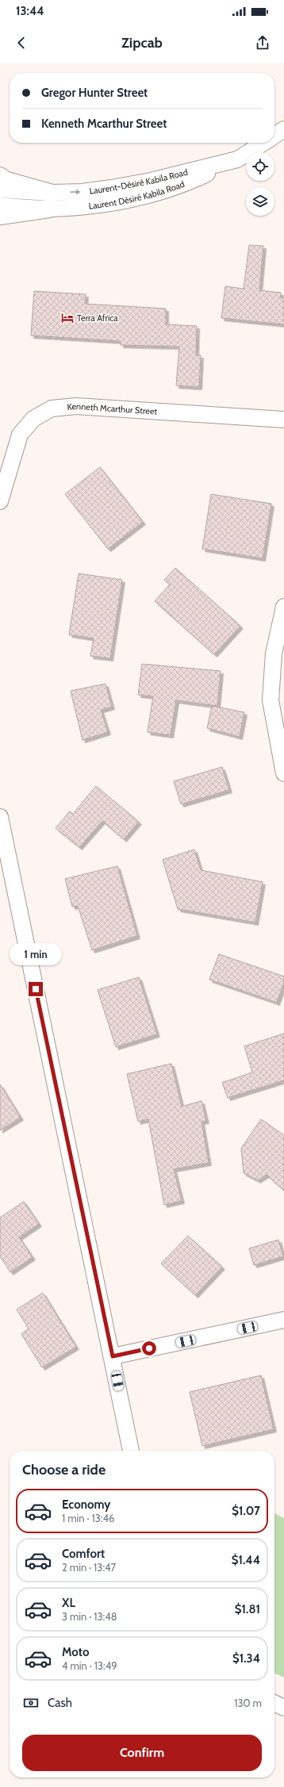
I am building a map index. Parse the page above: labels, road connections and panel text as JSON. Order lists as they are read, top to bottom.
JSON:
{
  "streets": {
    "street": ["Laurent-Désiré Kabila Road", "Kenneth Mcarthur Street"]
  },
  "places": {
    "hotel": ["Terra Africa"]
  },
  "page": {
    "status": "13:44",
    "header": "Zipcab",
    "banner": ["Gregor Hunter Street", "Kenneth Mcarthur Street"],
    "bubble": "1 min",
    "heading": "Choose a ride",
    "list": [
      {
        "name": "Economy",
        "note": "1 min · 13:46",
        "value": "$1.07"
      },
      {
        "name": "Comfort",
        "note": "2 min · 13:47",
        "value": "$1.44"
      },
      {
        "name": "XL",
        "note": "3 min · 13:48",
        "value": "$1.81"
      },
      {
        "name": "Moto",
        "note": "4 min · 13:49",
        "value": "$1.34"
      }
    ],
    "pay": ["Cash", "130 m"],
    "buttons": "Confirm"
  }
}
